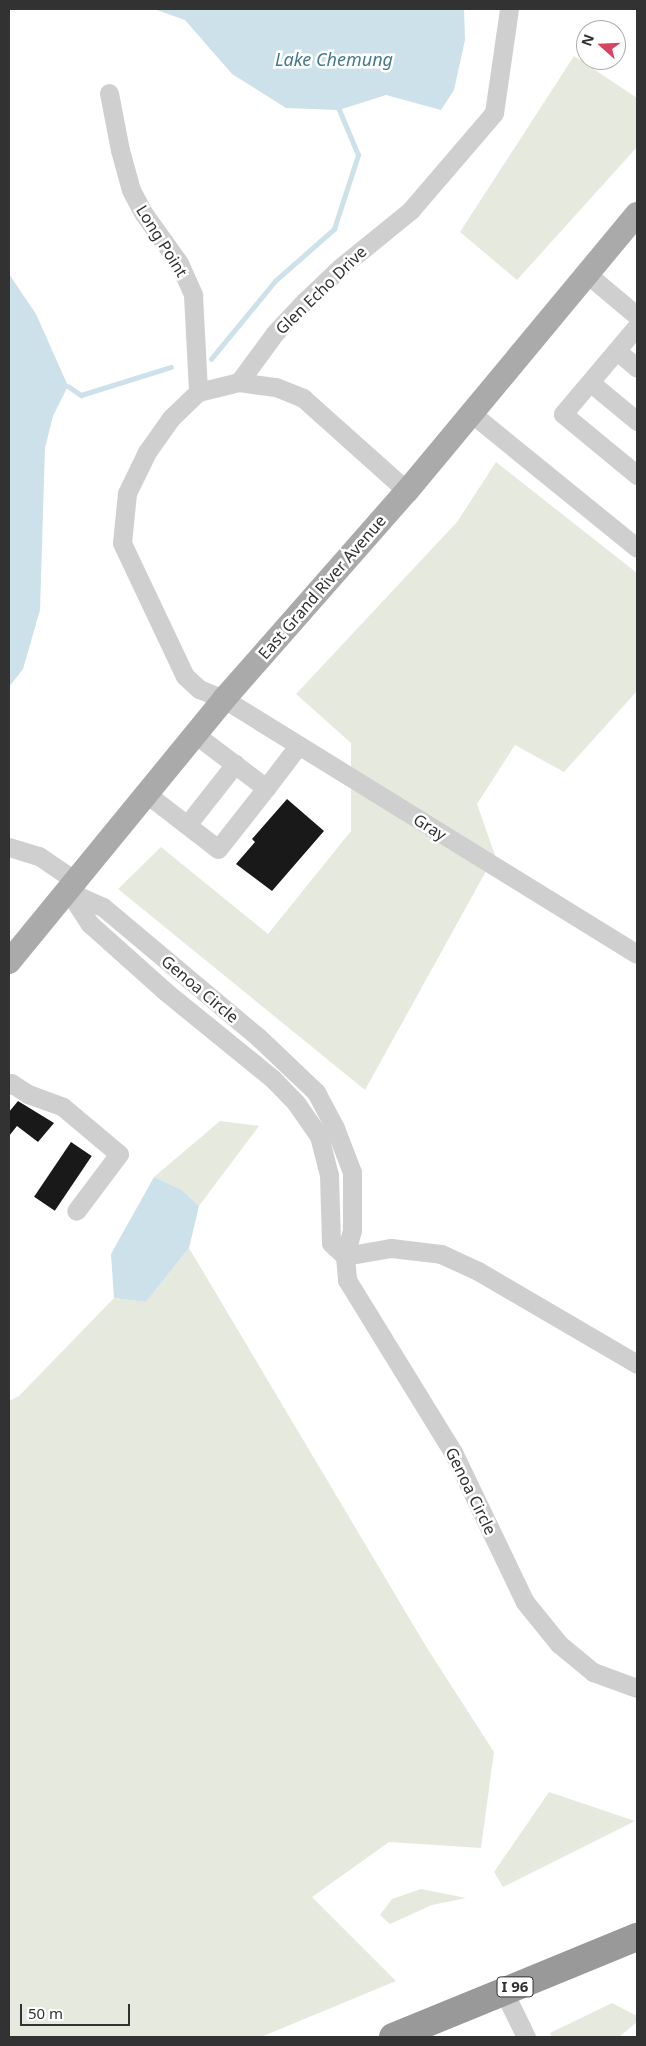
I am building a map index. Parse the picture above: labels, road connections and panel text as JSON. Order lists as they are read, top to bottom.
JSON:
{
  "streets": {
    "highway": ["I 96"],
    "main road": ["East Grand River Avenue"],
    "street": [
      "Long Point",
      "Glen Echo Drive",
      "Gray",
      "Genoa Circle"
    ]
  },
  "crossings": [
    ["East Grand River Avenue", "Gray"],
    ["East Grand River Avenue", "Genoa Circle"]
  ],
  "water": ["Lake Chemung"],
  "scale_bar": "50 m",
  "north": "left"
}
